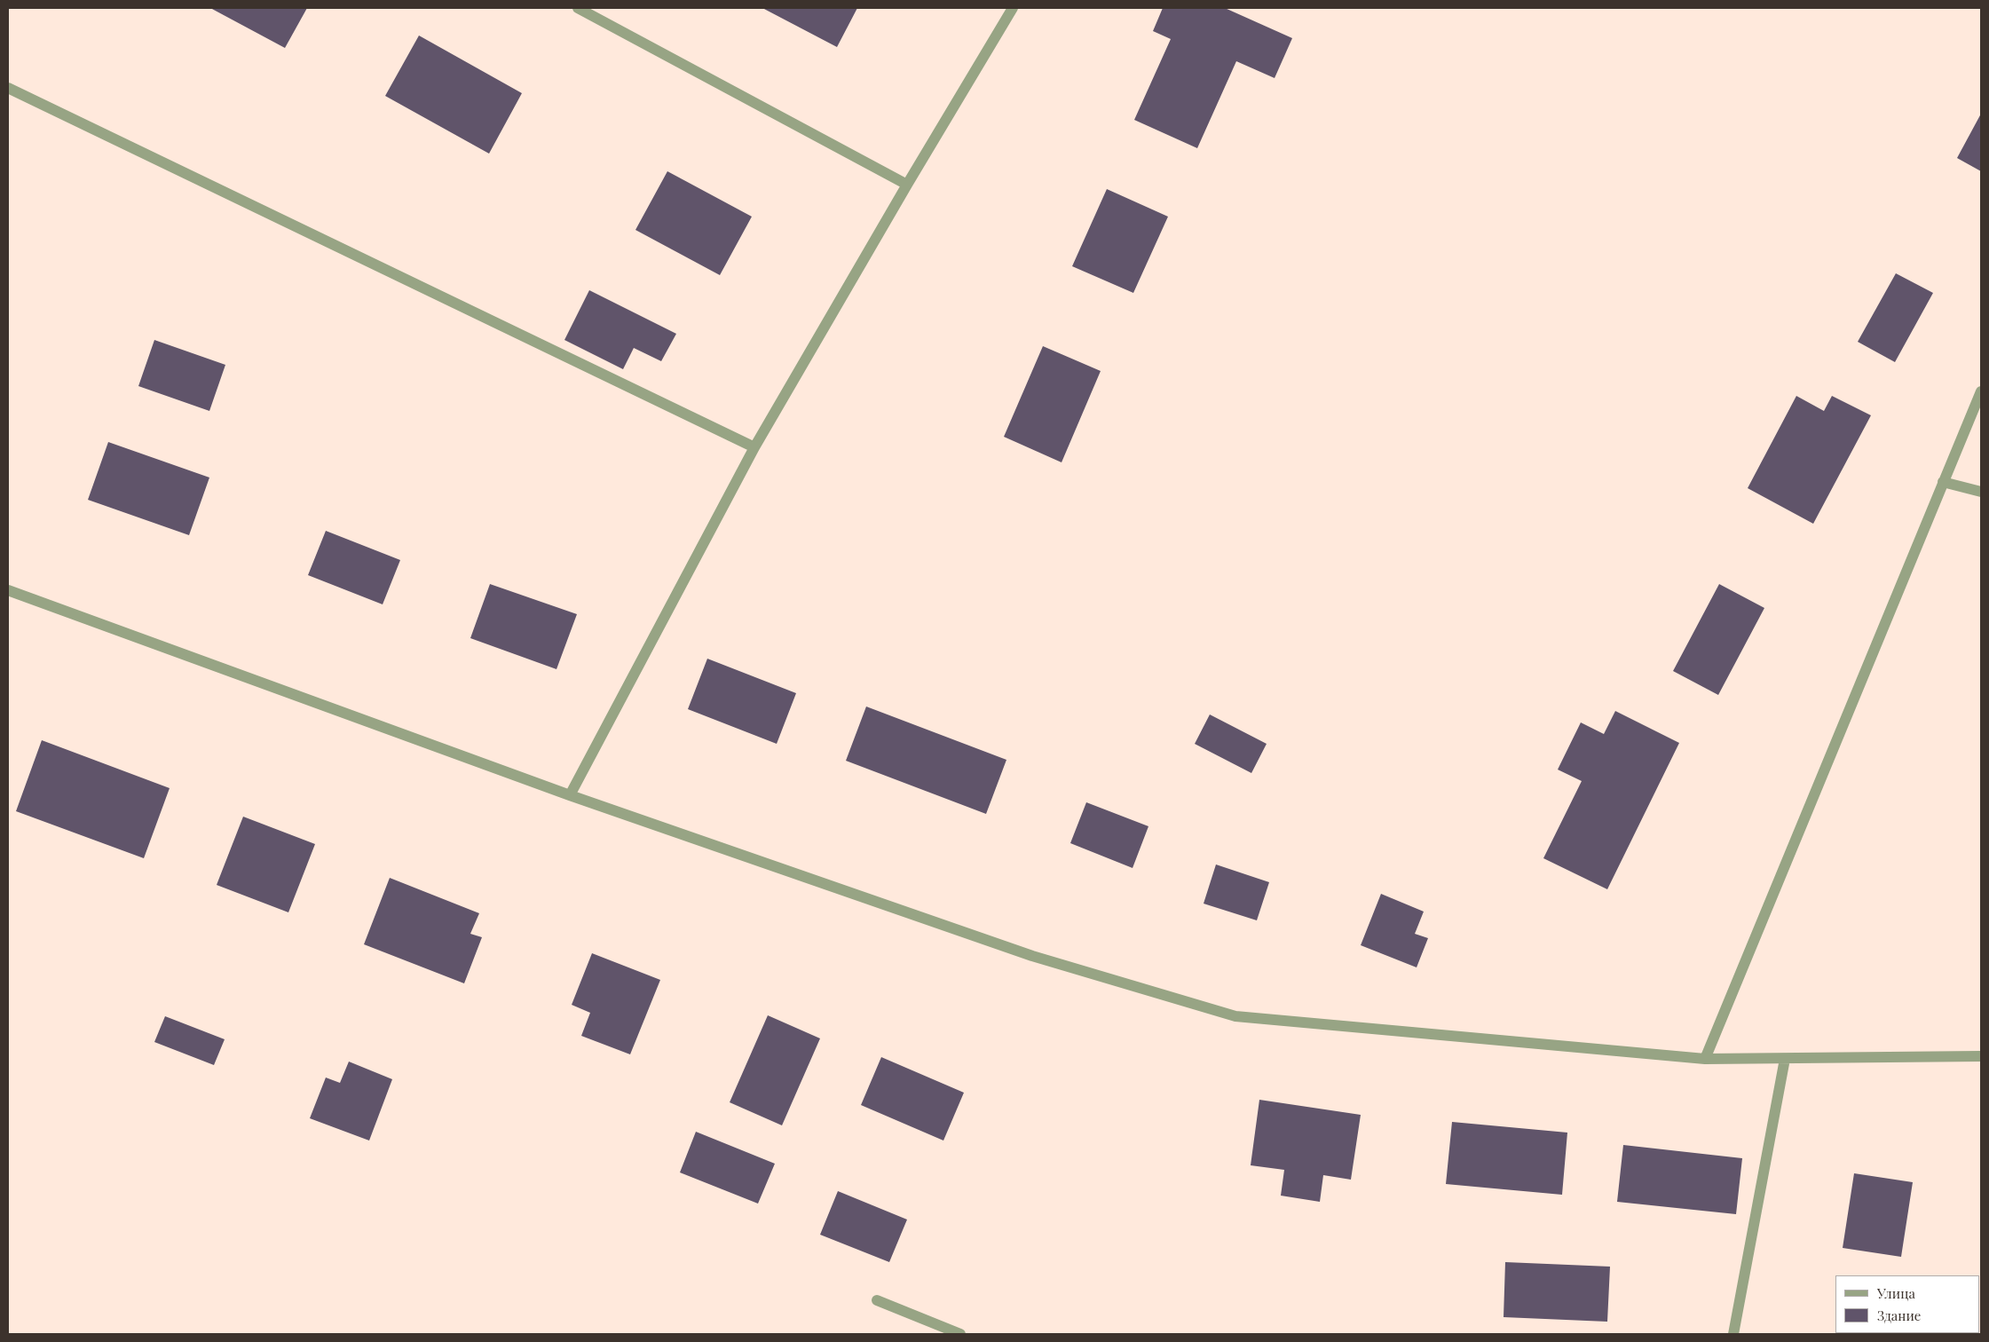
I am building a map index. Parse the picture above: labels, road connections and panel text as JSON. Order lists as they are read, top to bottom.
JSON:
{
  "legend": ["Улица", "Здание"]
}
